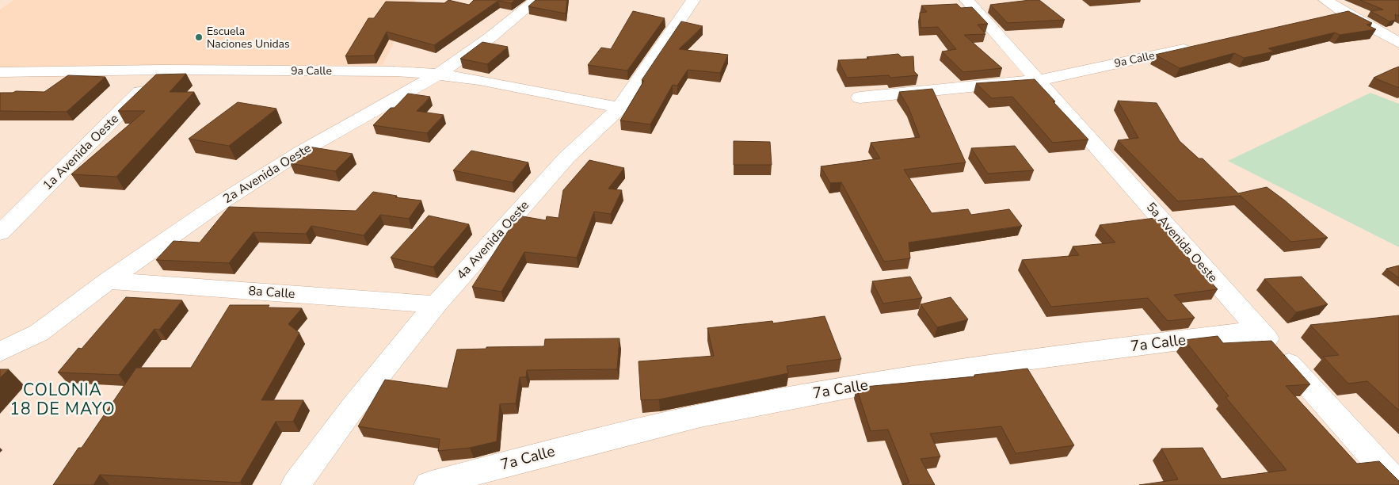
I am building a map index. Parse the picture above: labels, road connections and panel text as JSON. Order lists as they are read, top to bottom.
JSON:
{
  "streets": {
    "street": [
      "9a Calle",
      "1a Avenida Oeste",
      "2a Avenida Oeste",
      "4a Avenida Oeste",
      "5a Avenida Oeste",
      "8a Calle",
      "7a Calle"
    ]
  },
  "crossings": [
    ["9a Calle", "1a Avenida Oeste"],
    ["9a Calle", "2a Avenida Oeste"],
    ["9a Calle", "4a Avenida Oeste"],
    ["9a Calle", "5a Avenida Oeste"],
    ["2a Avenida Oeste", "8a Calle"],
    ["4a Avenida Oeste", "8a Calle"],
    ["5a Avenida Oeste", "7a Calle"]
  ],
  "districts": ["COLONIA 18 DE MAYO"],
  "places": ["Escuela Naciones Unidas"]
}
